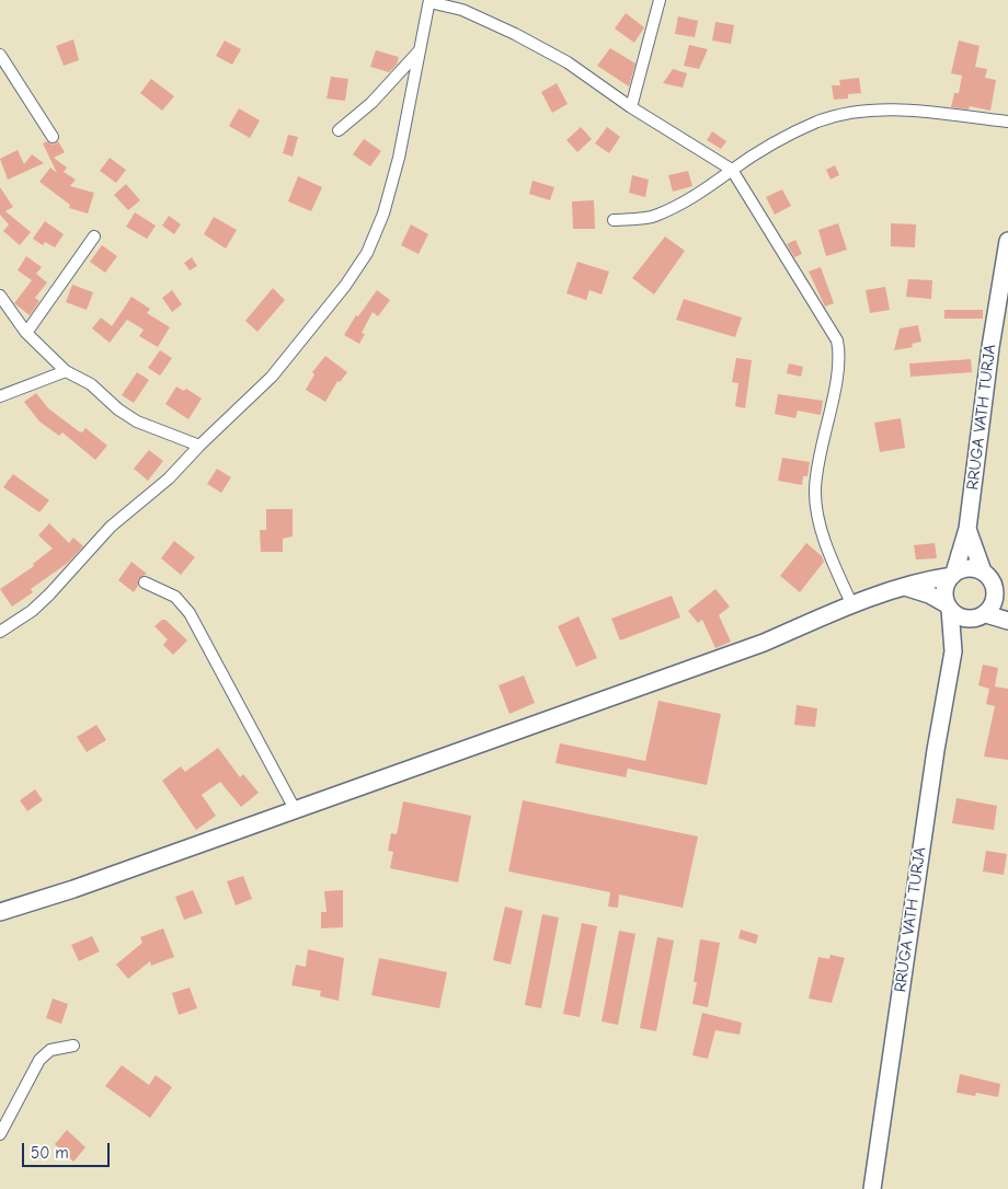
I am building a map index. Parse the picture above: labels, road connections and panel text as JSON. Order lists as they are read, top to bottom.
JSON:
{
  "streets": {
    "street": ["RRUGA VATH TURJA"]
  },
  "scale_bar": "50 m"
}
